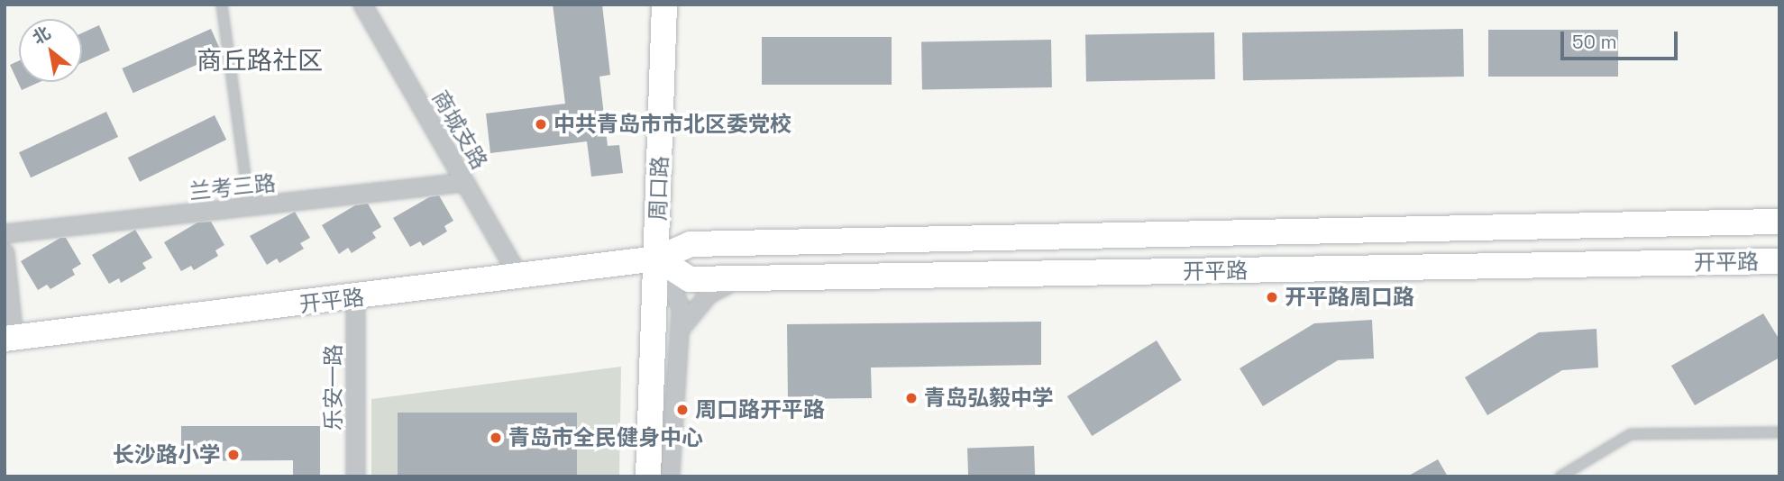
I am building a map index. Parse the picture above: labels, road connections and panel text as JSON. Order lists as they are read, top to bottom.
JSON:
{
  "streets": {
    "main road": ["周口路", "开平路"],
    "street": ["商城支路", "兰考三路", "乐安一路"]
  },
  "crossings": [
    ["商城支路", "兰考三路"],
    ["商城支路", "开平路"],
    ["周口路", "开平路"],
    ["开平路", "乐安一路"]
  ],
  "districts": ["商丘路社区"],
  "places": [
    "中共青岛市市北区委党校",
    "开平路周口路",
    "青岛弘毅中学",
    "周口路开平路",
    "青岛市全民健身中心",
    "长沙路小学"
  ],
  "scale_bar": "50 m",
  "north": "top left"
}
